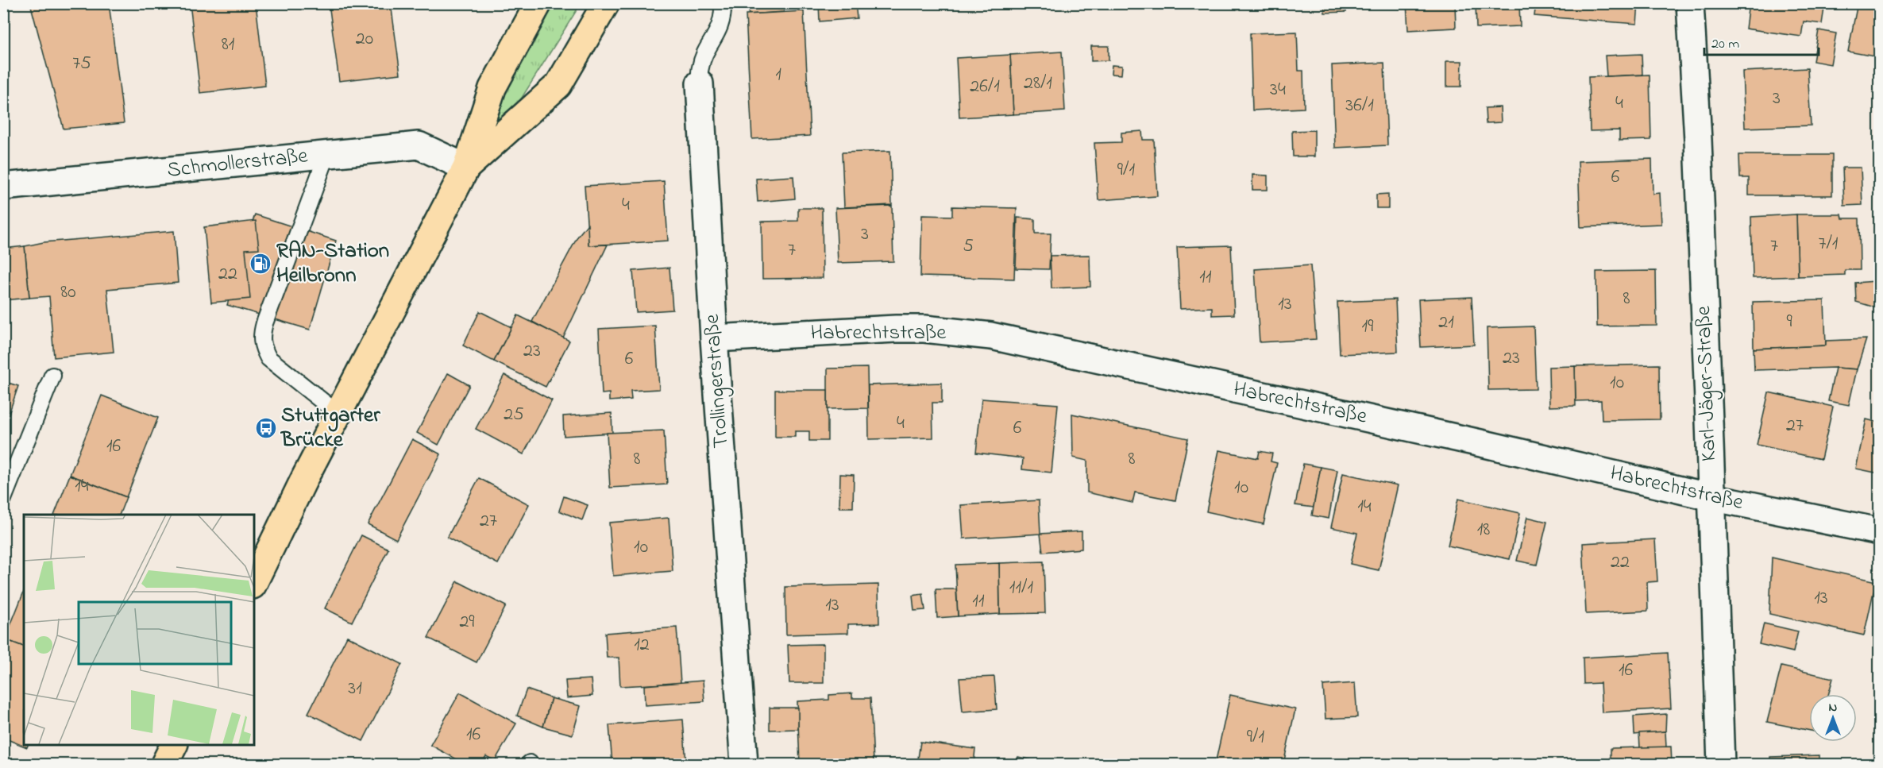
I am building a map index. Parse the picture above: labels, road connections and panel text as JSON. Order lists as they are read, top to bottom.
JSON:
{
  "streets": {
    "street": [
      "Schmollerstraße",
      "Habrechtstraße",
      "Trollingerstraße",
      "Karl-Jäger-Straße"
    ]
  },
  "crossings": [
    ["Habrechtstraße", "Trollingerstraße"],
    ["Habrechtstraße", "Karl-Jäger-Straße"]
  ],
  "places": {
    "fuel station": ["RAN-Station Heilbronn"],
    "bus stop": ["Stuttgarter Brücke"]
  },
  "house_numbers": [
    "20",
    "81",
    "75",
    "1",
    "28/1",
    "26/1",
    "34",
    "3",
    "4",
    "36/1",
    "9/1",
    "6",
    "4",
    "3",
    "7/1",
    "5",
    "7",
    "7",
    "22",
    "11",
    "80",
    "8",
    "13",
    "9",
    "21",
    "19",
    "23",
    "23",
    "6",
    "10",
    "25",
    "4",
    "27",
    "6",
    "16",
    "8",
    "8",
    "14",
    "10",
    "14",
    "27",
    "18",
    "10",
    "22",
    "11/1",
    "13",
    "11",
    "13",
    "29",
    "12",
    "16",
    "31",
    "16",
    "9/1"
  ],
  "scale_bar": "20 m",
  "north": "top"
}
